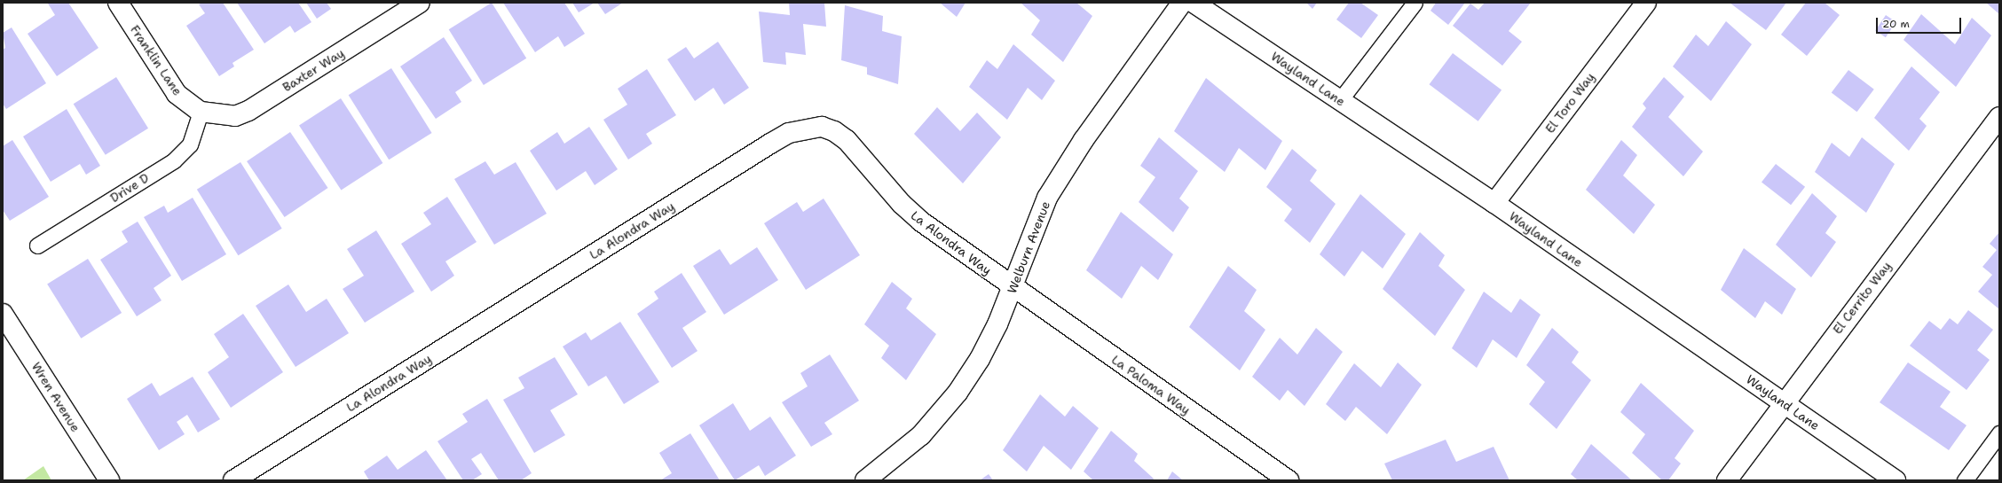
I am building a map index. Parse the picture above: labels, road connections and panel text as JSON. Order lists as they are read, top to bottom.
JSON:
{
  "streets": {
    "street": [
      "Franklin Lane",
      "Baxter Way",
      "Wayland Lane",
      "El Toro Way",
      "La Alondra Way",
      "Welburn Avenue",
      "El Cerrito Way",
      "La Paloma Way",
      "Wren Avenue"
    ],
    "lane": ["Drive D"]
  },
  "crossings": [
    ["Franklin Lane", "Baxter Way"],
    ["Franklin Lane", "Drive D"],
    ["Baxter Way", "Drive D"],
    ["Wayland Lane", "El Toro Way"],
    ["Wayland Lane", "El Cerrito Way"],
    ["La Alondra Way", "Welburn Avenue"],
    ["La Alondra Way", "La Paloma Way"],
    ["Welburn Avenue", "La Paloma Way"]
  ],
  "scale_bar": "20 m"
}
